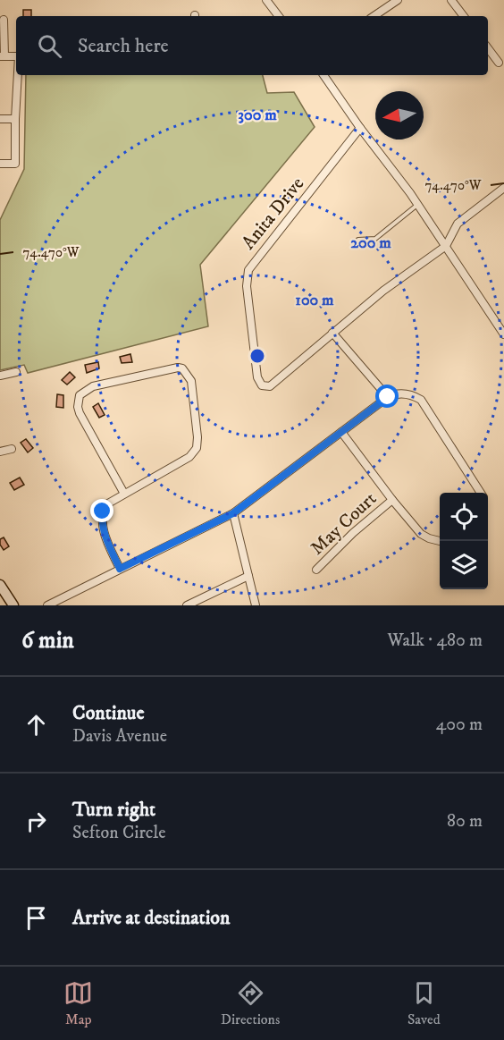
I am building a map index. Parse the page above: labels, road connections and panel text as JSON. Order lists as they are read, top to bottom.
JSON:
{
  "streets": {
    "street": ["Anita Drive", "May Court"]
  },
  "north": "left",
  "page": {
    "search": "Search here",
    "heading": ["6 min", "Walk · 480 m"],
    "list": [
      ["Continue", "Davis Avenue", "400 m"],
      ["Turn right", "Sefton Circle", "80 m"],
      "Arrive at destination"
    ],
    "nav": ["Map", "Directions", "Saved"]
  },
  "coordinates": ["74.470°W"],
  "rings": ["300 m", "200 m", "100 m"]
}
